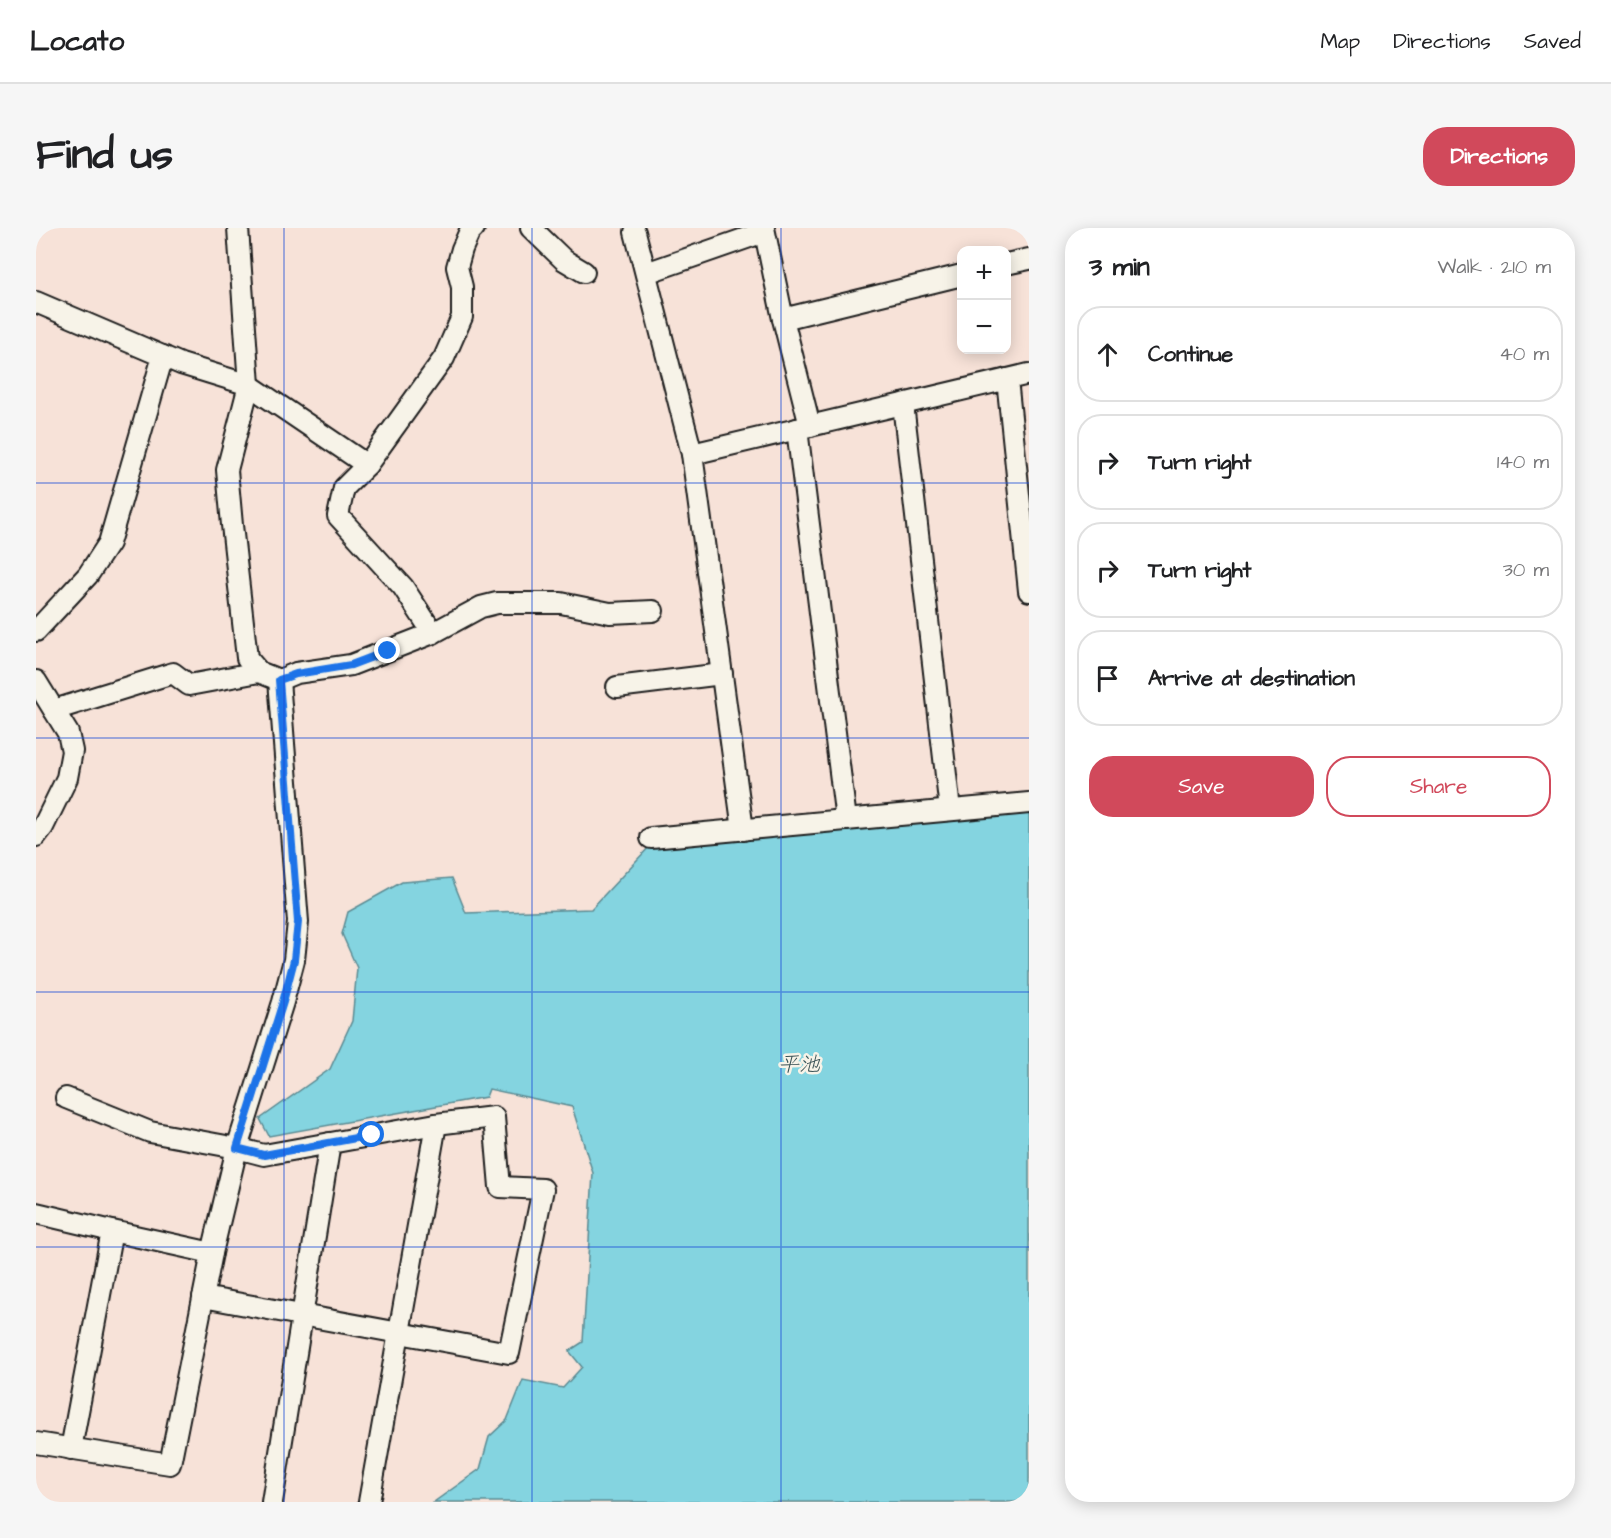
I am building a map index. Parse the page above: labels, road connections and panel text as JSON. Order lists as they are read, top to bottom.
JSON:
{
  "water": ["平池"],
  "page": {
    "header": "Locato",
    "nav": ["Map", "Directions", "Saved"],
    "title": "Find us",
    "buttons": [
      "Directions",
      ["Save", "Share"]
    ],
    "heading": ["3 min", "Walk · 210 m"],
    "map_buttons": ["+", "−"],
    "list": [
      ["Continue", "40 m"],
      ["Turn right", "140 m"],
      ["Turn right", "30 m"],
      "Arrive at destination"
    ]
  }
}
